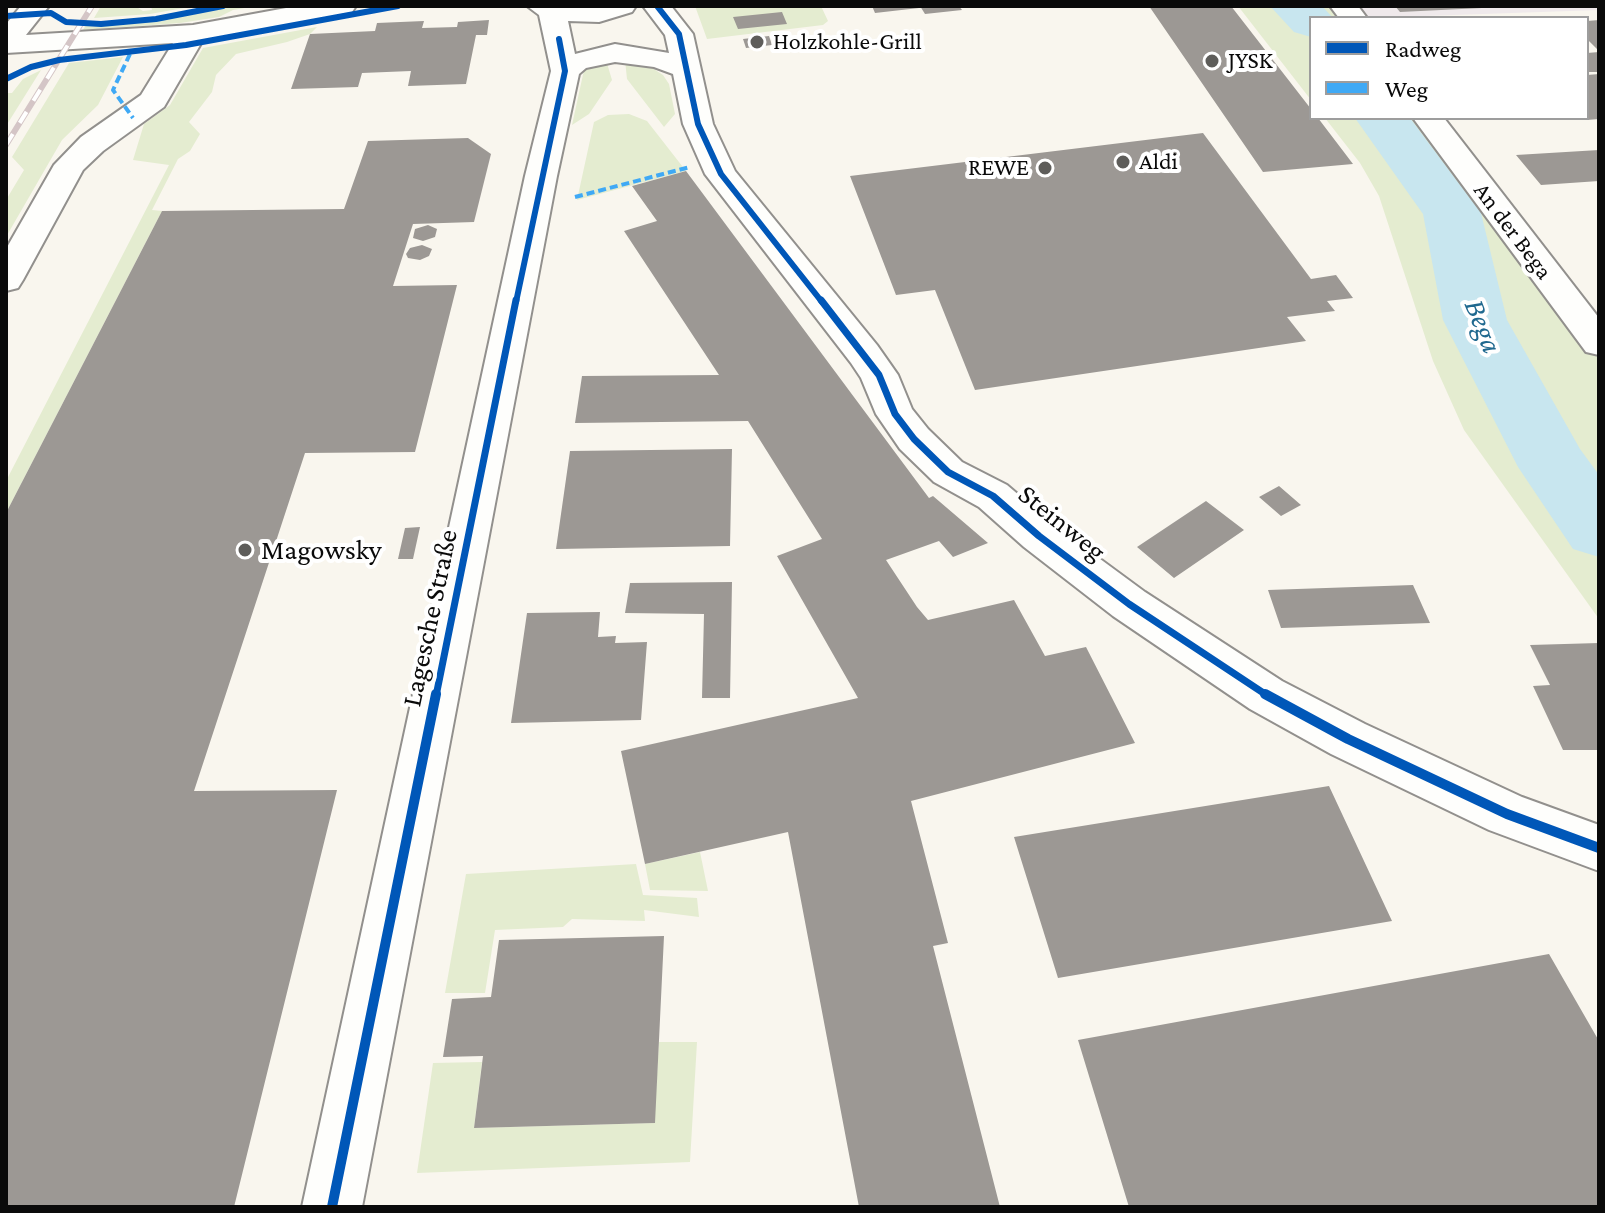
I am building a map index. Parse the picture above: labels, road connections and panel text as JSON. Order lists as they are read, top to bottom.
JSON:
{
  "streets": {
    "street": ["An der Bega", "Steinweg", "Lagesche Straße"]
  },
  "water": ["Bega"],
  "places": [
    "Holzkohle-Grill",
    "JYSK",
    "Aldi",
    "REWE",
    "Magowsky"
  ],
  "legend": ["Radweg", "Weg"]
}
